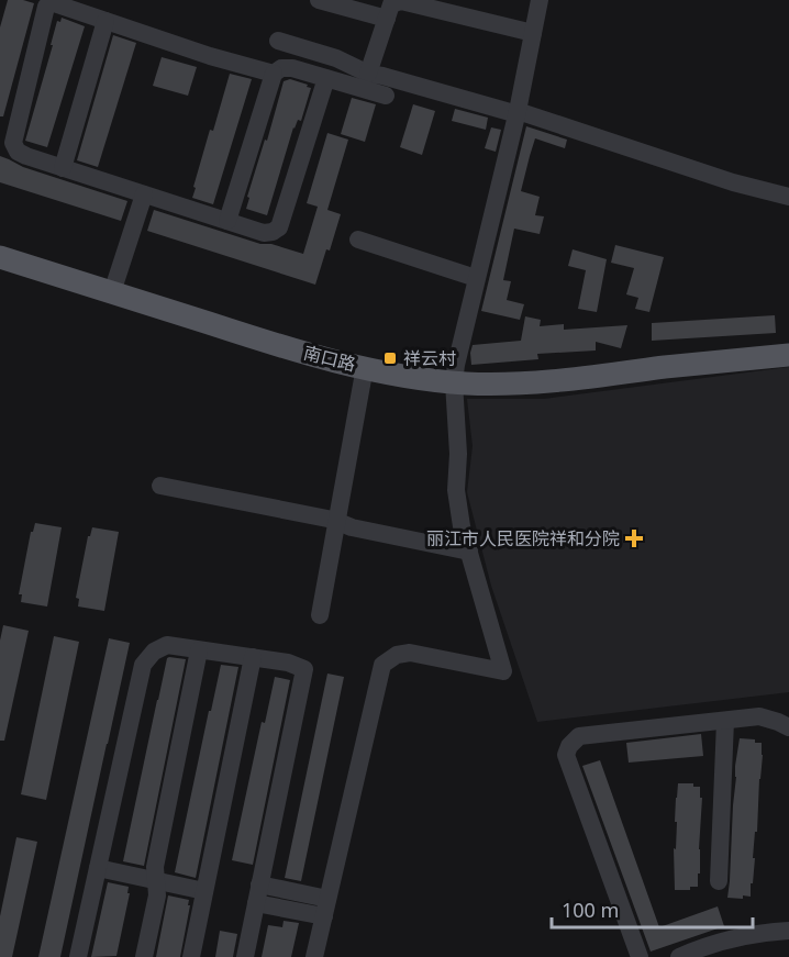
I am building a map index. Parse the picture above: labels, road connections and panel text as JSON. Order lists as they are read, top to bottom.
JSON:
{
  "streets": {
    "main road": ["南口路"]
  },
  "places": {
    "transit": ["祥云村"],
    "health": ["丽江市人民医院祥和分院"]
  },
  "scale_bar": "100 m"
}
